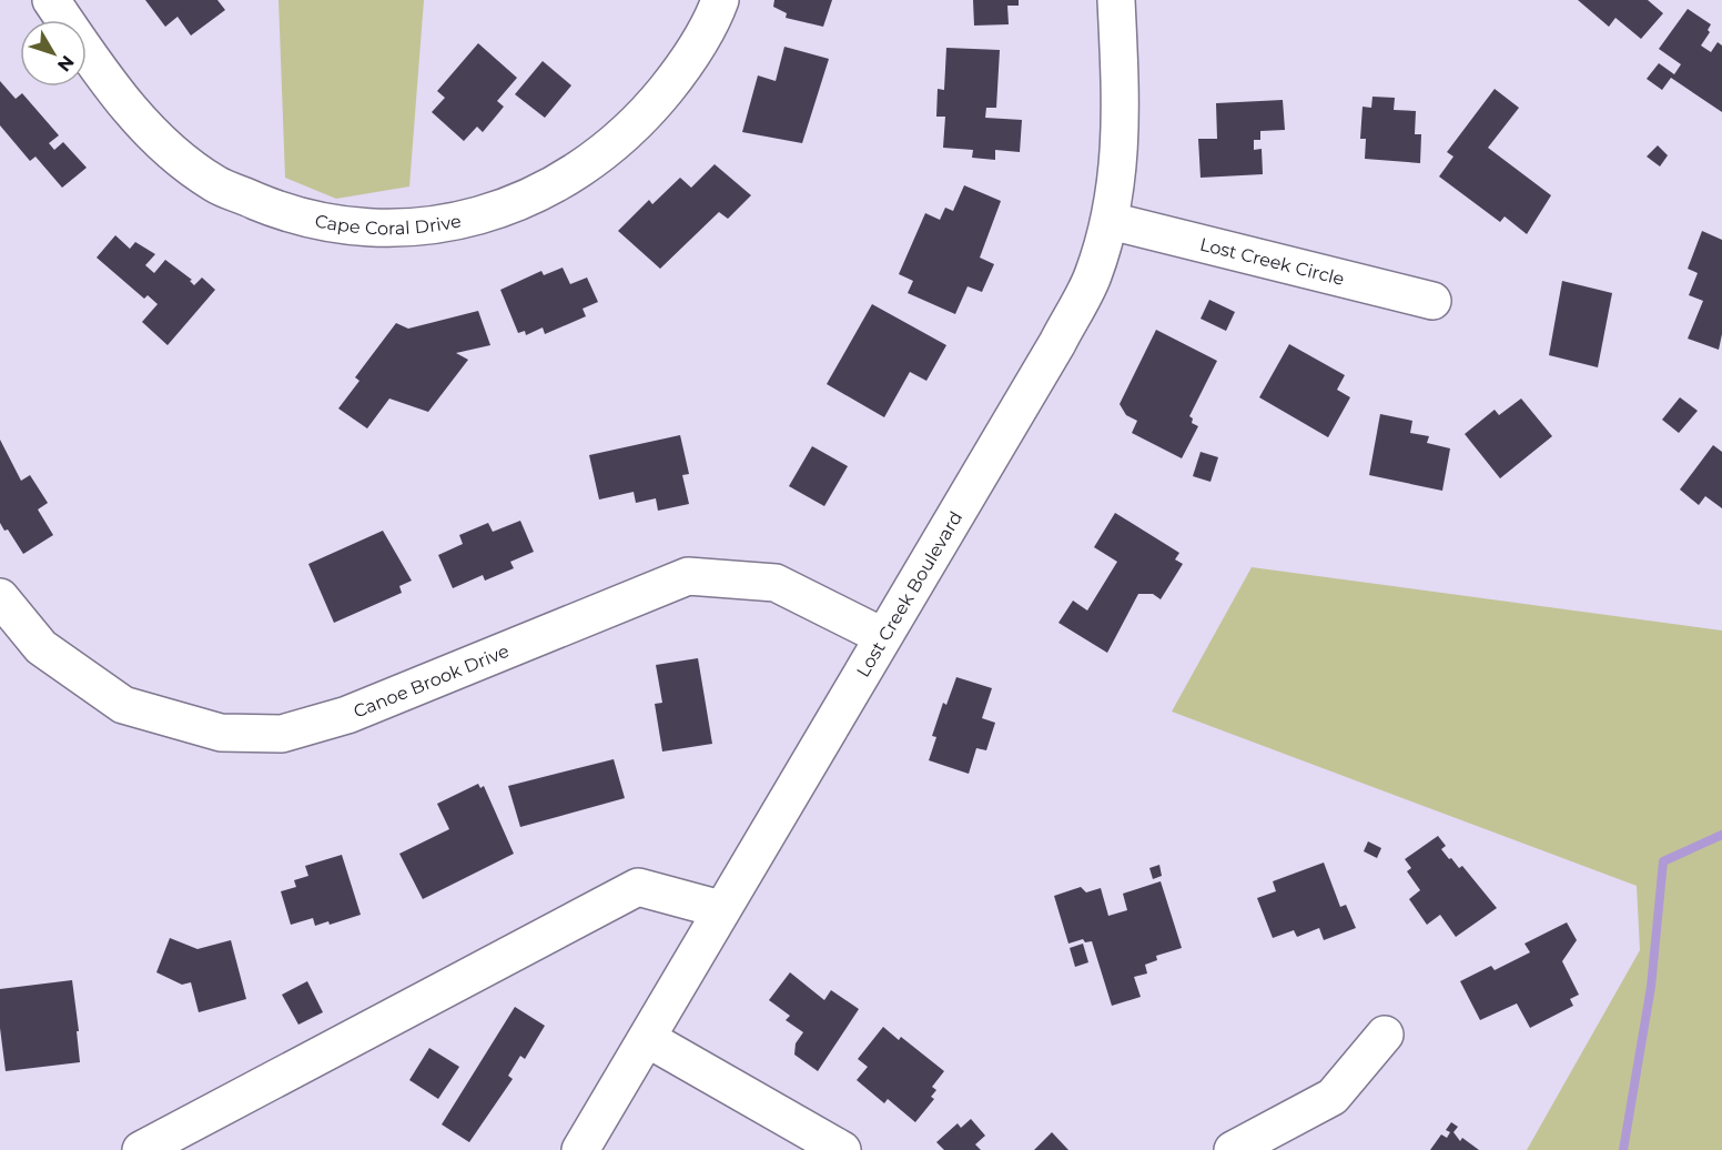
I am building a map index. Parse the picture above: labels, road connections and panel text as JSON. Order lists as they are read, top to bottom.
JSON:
{
  "streets": {
    "street": [
      "Cape Coral Drive",
      "Lost Creek Circle",
      "Lost Creek Boulevard",
      "Canoe Brook Drive"
    ]
  },
  "crossings": [
    ["Lost Creek Circle", "Lost Creek Boulevard"],
    ["Lost Creek Boulevard", "Canoe Brook Drive"]
  ],
  "north": "bottom right"
}
